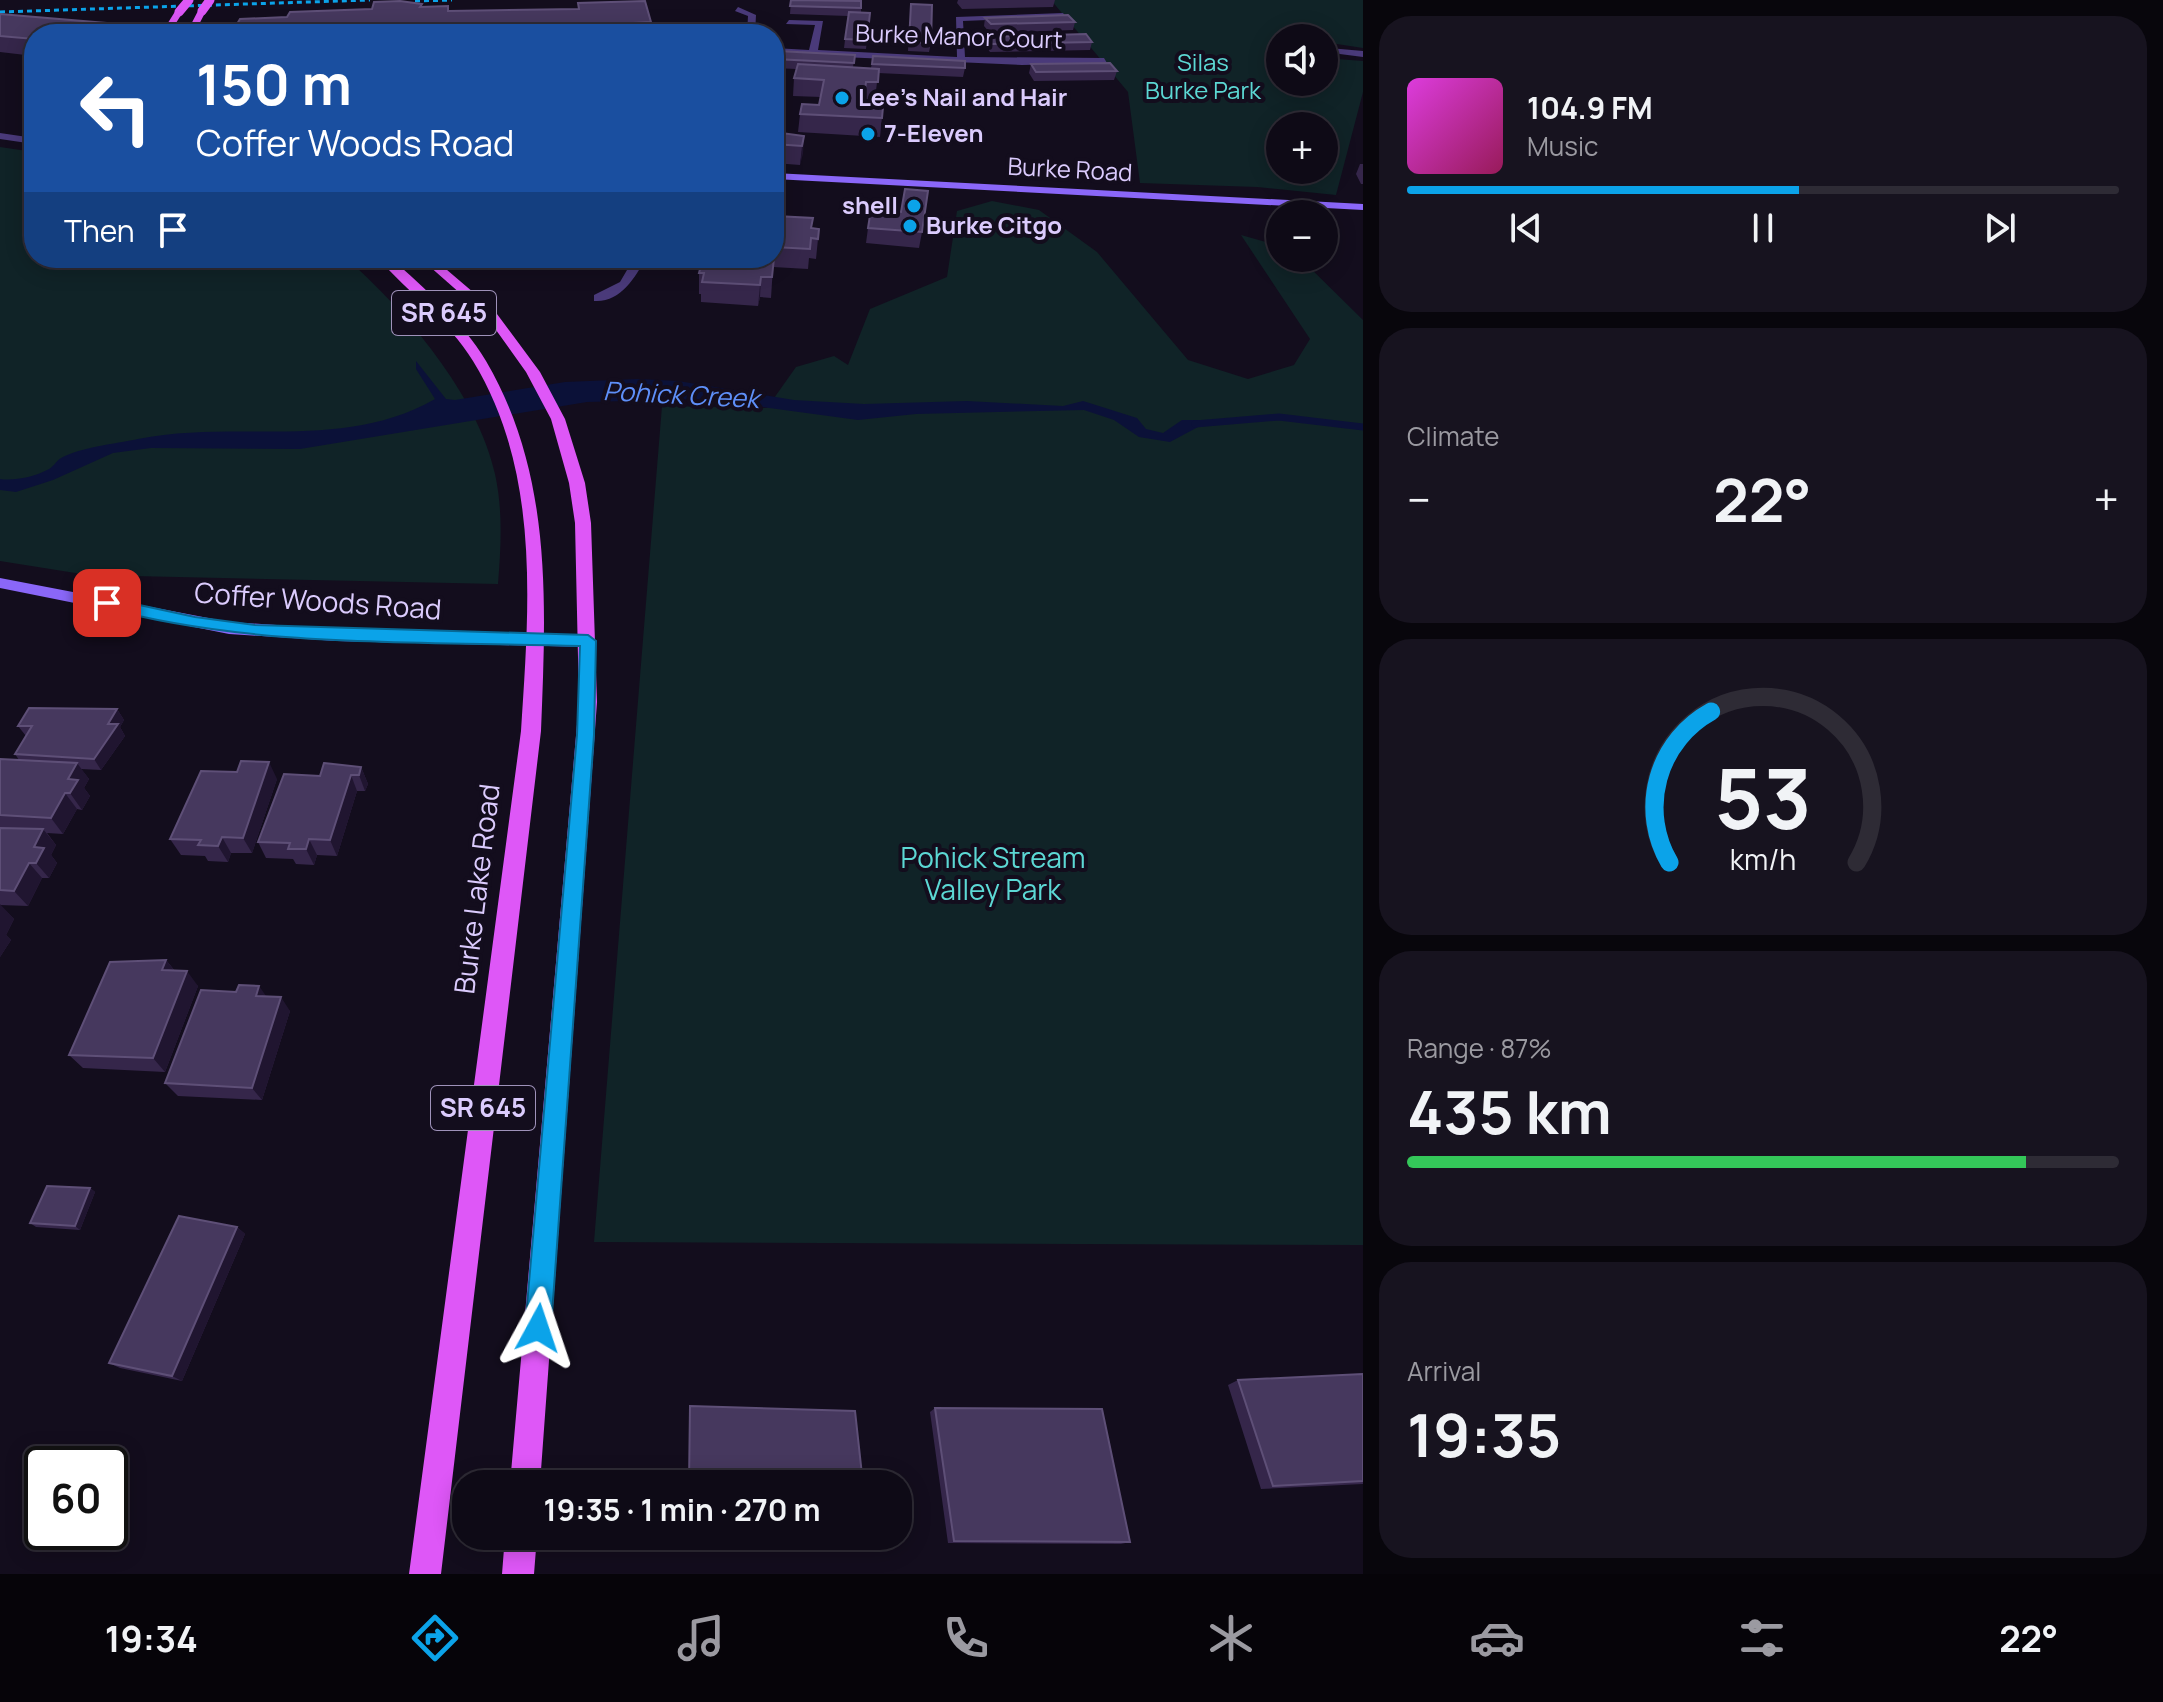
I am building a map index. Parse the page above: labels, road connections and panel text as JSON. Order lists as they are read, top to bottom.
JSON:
{
  "streets": {
    "main road": ["SR 645", "Burke Lake Road"],
    "street": ["Burke Manor Court", "Burke Road", "Coffer Woods Road"]
  },
  "crossings": [
    ["SR 645", "Coffer Woods Road"],
    ["Coffer Woods Road", "Burke Lake Road"]
  ],
  "water": ["Pohick Creek"],
  "parks": ["Silas Burke Park", "Pohick Stream Valley Park"],
  "places": [
    "Lee's Nail and Hair",
    "7-Eleven",
    "shell",
    "Burke Citgo"
  ],
  "page": {
    "map_buttons": ["+", "−"],
    "turn": ["150 m", "Coffer Woods Road"],
    "song": ["104.9 FM", "Music"],
    "then": "Then",
    "tile": [
      "Climate",
      ["Range · 87%", "435 km"],
      ["Arrival", "19:35"]
    ],
    "heat": ["−", "22°", "+"],
    "limit": "60",
    "trip": "19:35 · 1 min · 270 m",
    "tabs": ["19:34", "22°"],
    "gauge": ["53", "km/h"]
  }
}
